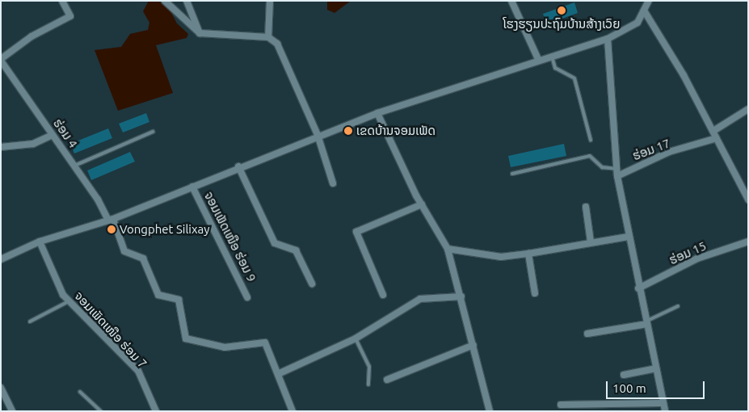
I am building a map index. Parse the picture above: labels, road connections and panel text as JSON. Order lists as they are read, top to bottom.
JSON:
{
  "streets": {
    "street": [
      "ຮ່ອມ 4",
      "ຮ່ອມ 17",
      "ຈອມເພັດເໜືອ ຮ່ອມ 9",
      "ຮ່ອມ 15",
      "ຈອມເພັດເໜືອ ຮ່ອມ 7"
    ]
  },
  "places": ["ໂຮງຮຽນປະຖົມບ້ານສ້າງເວົຍ", "ເຂດບ້ານຈອມເພັດ", "Vongphet Silixay"],
  "scale_bar": "100 m"
}
